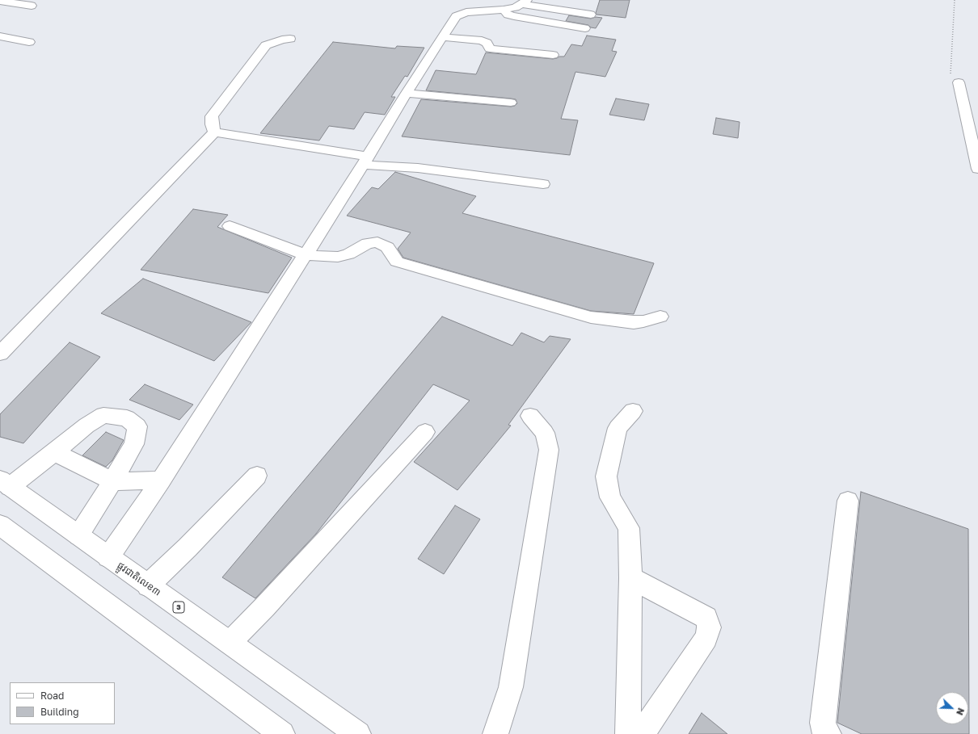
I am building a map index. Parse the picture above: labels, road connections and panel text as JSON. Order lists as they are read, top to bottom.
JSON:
{
  "streets": {
    "main road": ["ផ្លូវជាតិលេខ៣", "3"]
  },
  "legend": ["Road", "Building"],
  "north": "bottom right"
}
